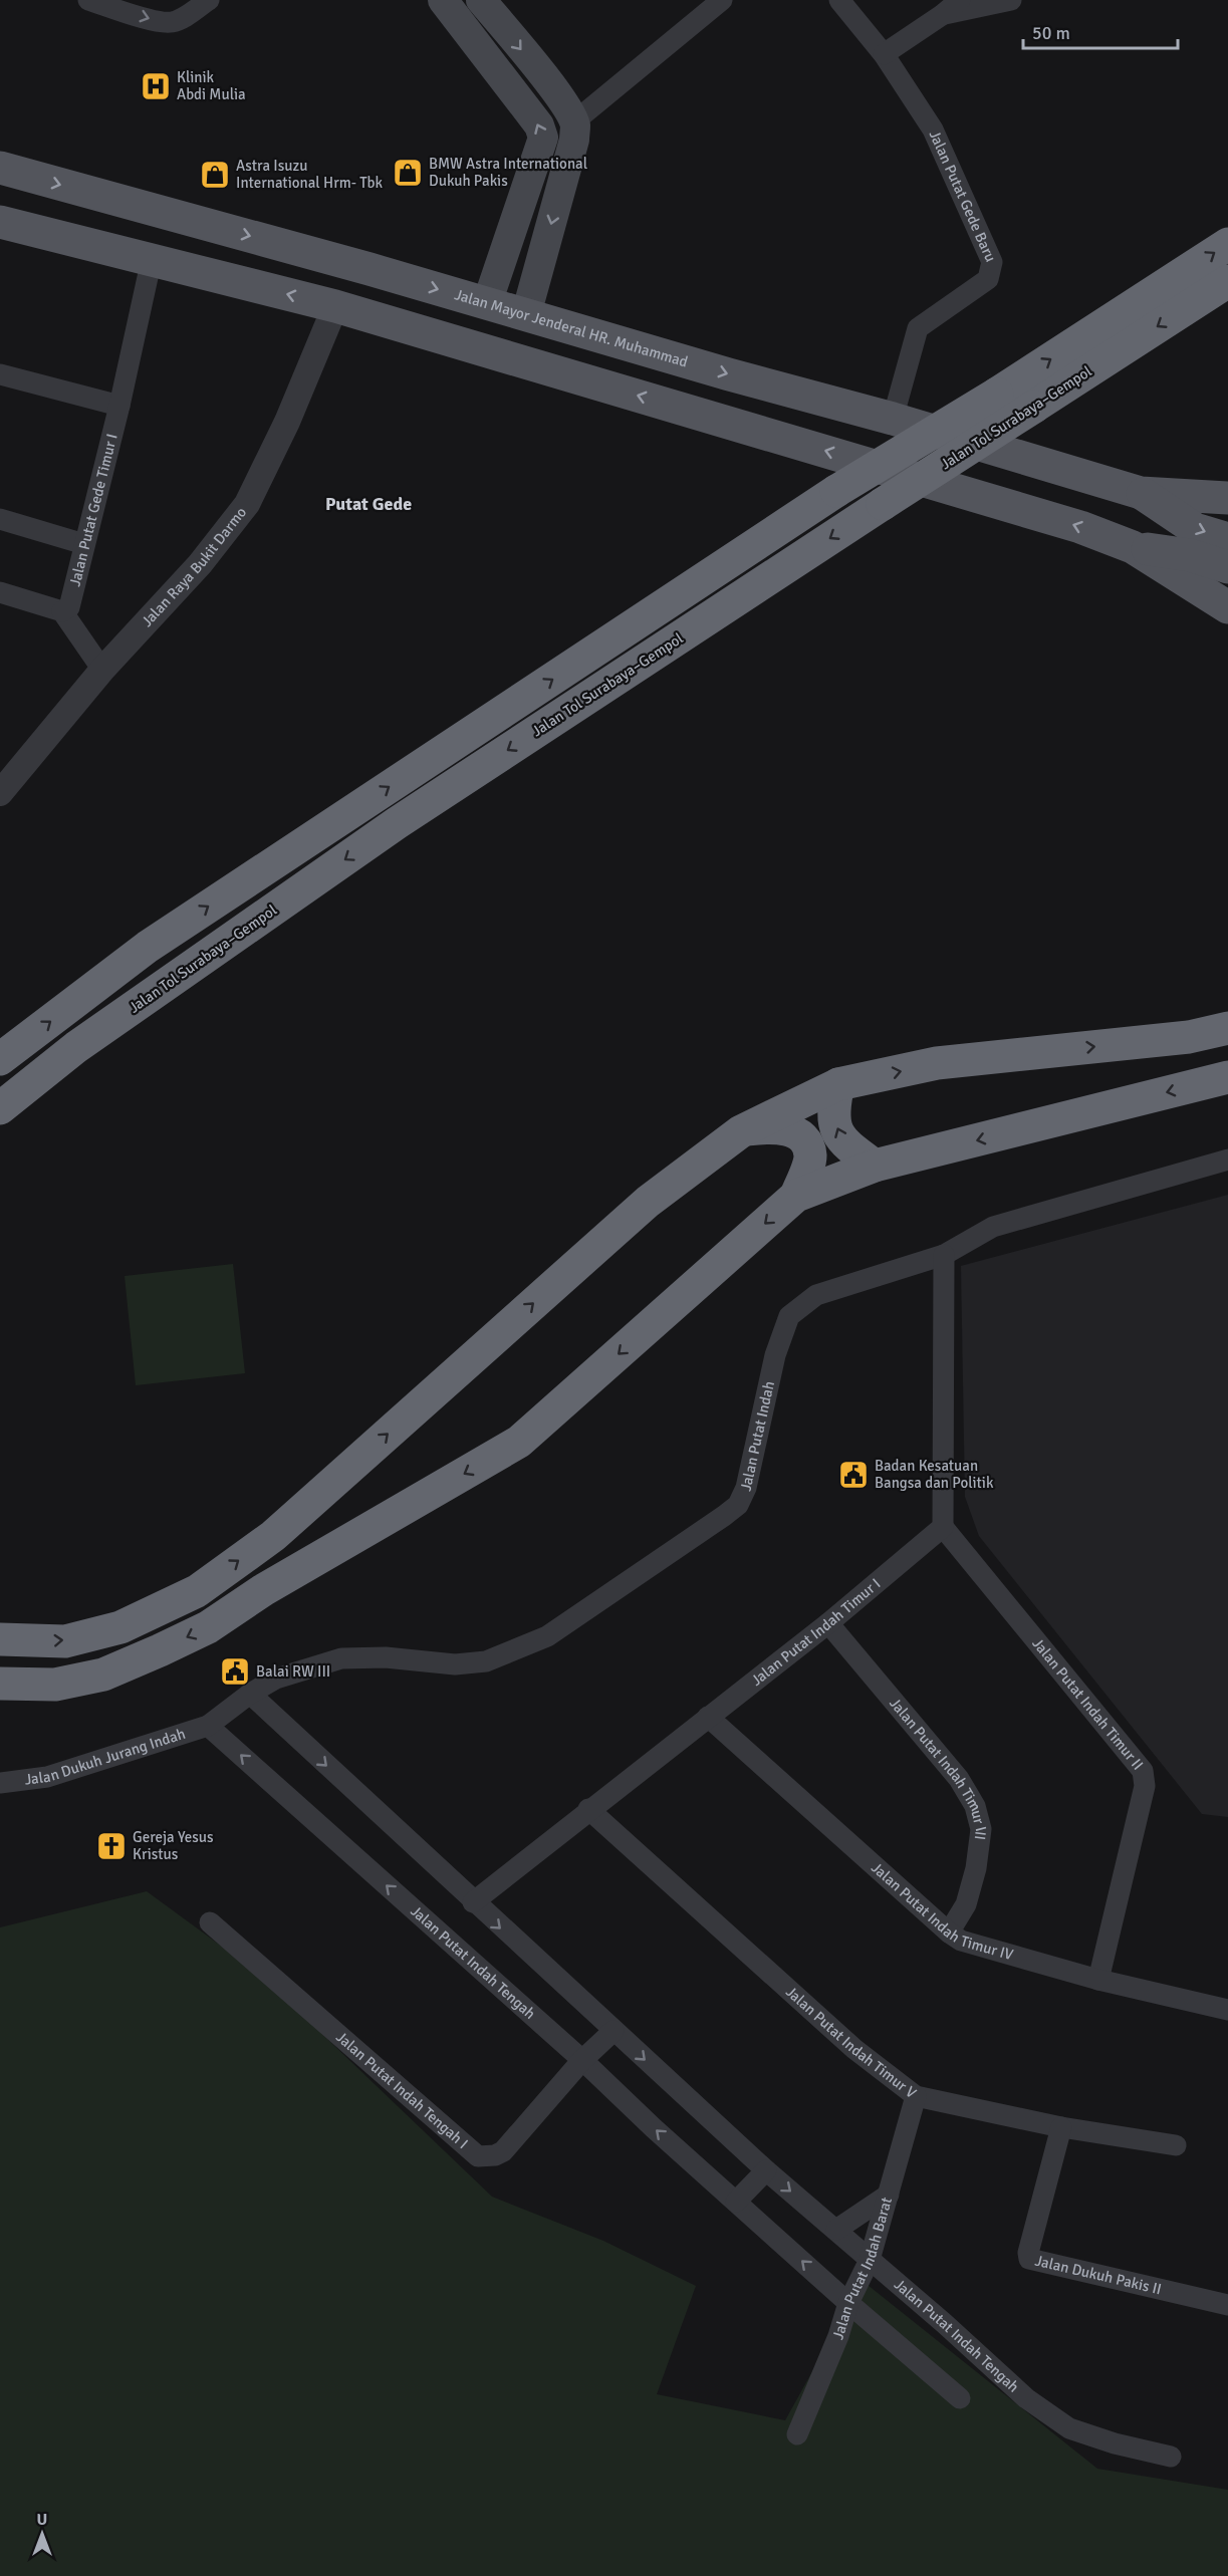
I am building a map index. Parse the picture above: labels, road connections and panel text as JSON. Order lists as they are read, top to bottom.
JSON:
{
  "streets": {
    "highway": ["Jalan Tol Surabaya–Gempol"],
    "main road": ["Jalan Mayor Jenderal HR. Muhammad"],
    "street": [
      "Jalan Putat Gede Baru",
      "Jalan Putat Gede Timur I",
      "Jalan Raya Bukit Darmo",
      "Jalan Putat Indah",
      "Jalan Putat Indah Timur I",
      "Jalan Putat Indah Timur II",
      "Jalan Dukuh Jurang Indah",
      "Jalan Putat Indah Timur III",
      "Jalan Putat Indah Timur IV",
      "Jalan Putat Indah Tengah",
      "Jalan Putat Indah Timur V",
      "Jalan Putat Indah Tengah I",
      "Jalan Putat Indah Barat",
      "Jalan Dukuh Pakis II"
    ]
  },
  "crossings": [
    ["Jalan Putat Gede Baru", "Jalan Mayor Jenderal HR. Muhammad"],
    ["Jalan Putat Indah", "Jalan Dukuh Jurang Indah"],
    ["Jalan Putat Indah", "Jalan Putat Indah Tengah"],
    ["Jalan Putat Indah Timur I", "Jalan Putat Indah Timur II"],
    ["Jalan Putat Indah Timur I", "Jalan Putat Indah Timur III"],
    ["Jalan Putat Indah Timur I", "Jalan Putat Indah Timur IV"],
    ["Jalan Putat Indah Timur I", "Jalan Putat Indah Tengah"],
    ["Jalan Putat Indah Timur I", "Jalan Putat Indah Timur V"],
    ["Jalan Putat Indah Timur II", "Jalan Putat Indah Timur IV"],
    ["Jalan Dukuh Jurang Indah", "Jalan Putat Indah Tengah"],
    ["Jalan Putat Indah Timur III", "Jalan Putat Indah Timur IV"],
    ["Jalan Putat Indah Tengah", "Jalan Putat Indah Tengah I"],
    ["Jalan Putat Indah Tengah", "Jalan Putat Indah Barat"],
    ["Jalan Putat Indah Timur V", "Jalan Putat Indah Barat"],
    ["Jalan Putat Indah Timur V", "Jalan Dukuh Pakis II"]
  ],
  "districts": ["Putat Gede"],
  "places": {
    "hospital": ["Klinik Abdi Mulia"],
    "shop": ["BMW Astra International Dukuh Pakis", "Astra Isuzu International Hrm- Tbk"],
    "public building": ["Badan Kesatuan Bangsa dan Politik", "Balai RW III"],
    "church": ["Gereja Yesus Kristus"]
  },
  "scale_bar": "50 m",
  "north": "top"
}
